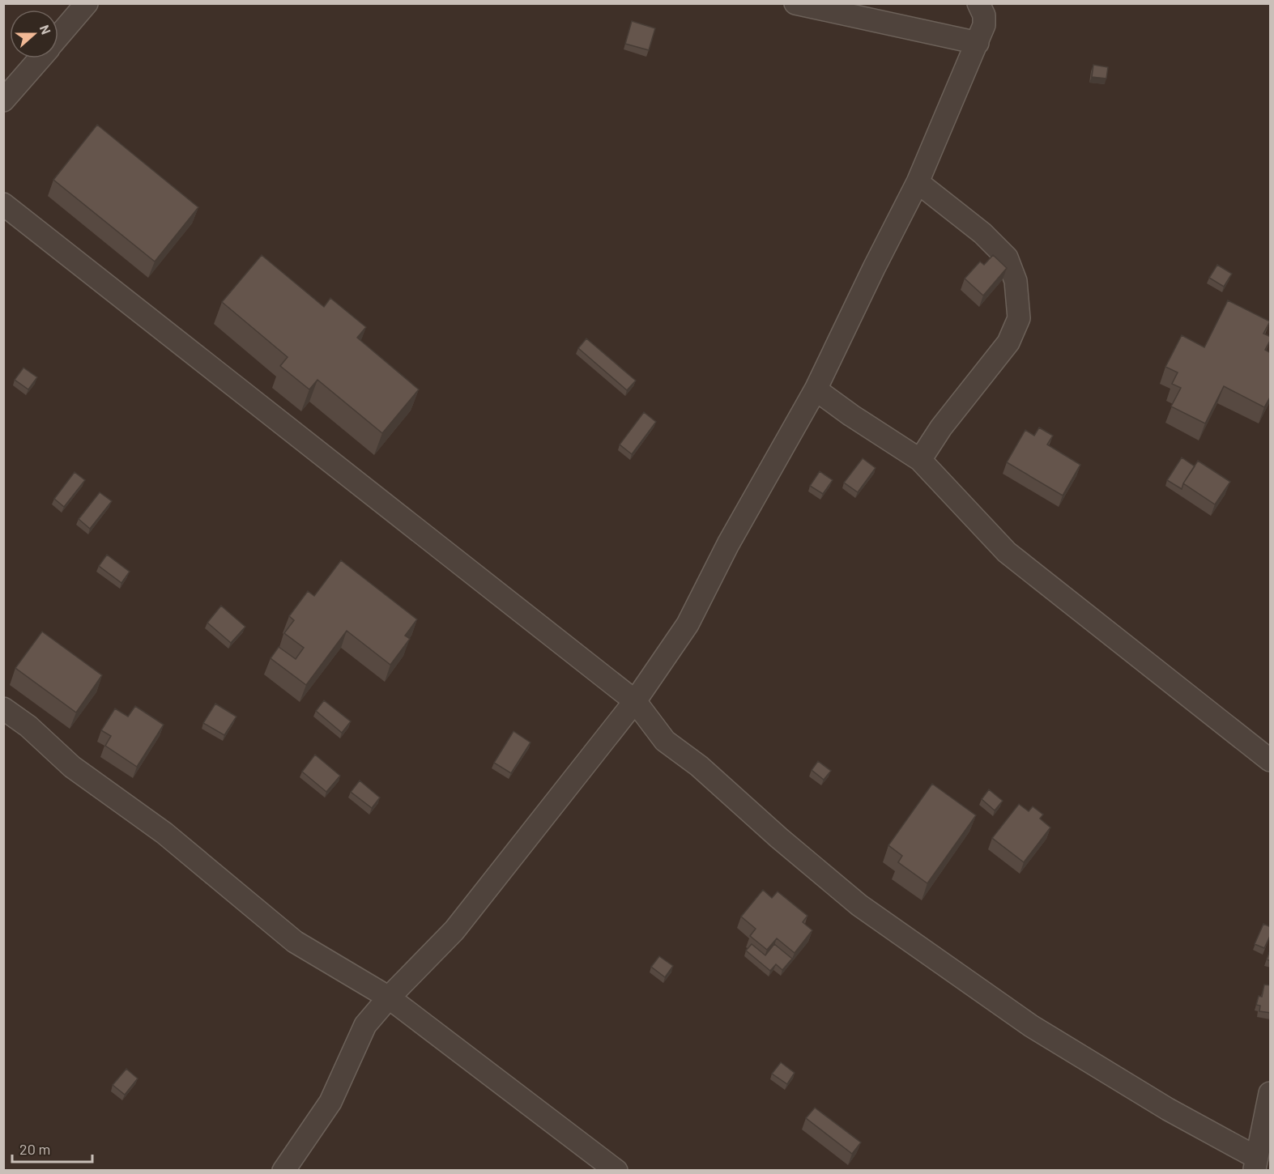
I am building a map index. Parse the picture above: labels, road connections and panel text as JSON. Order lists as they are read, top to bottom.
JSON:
{
  "scale_bar": "20 m",
  "north": "right"
}
